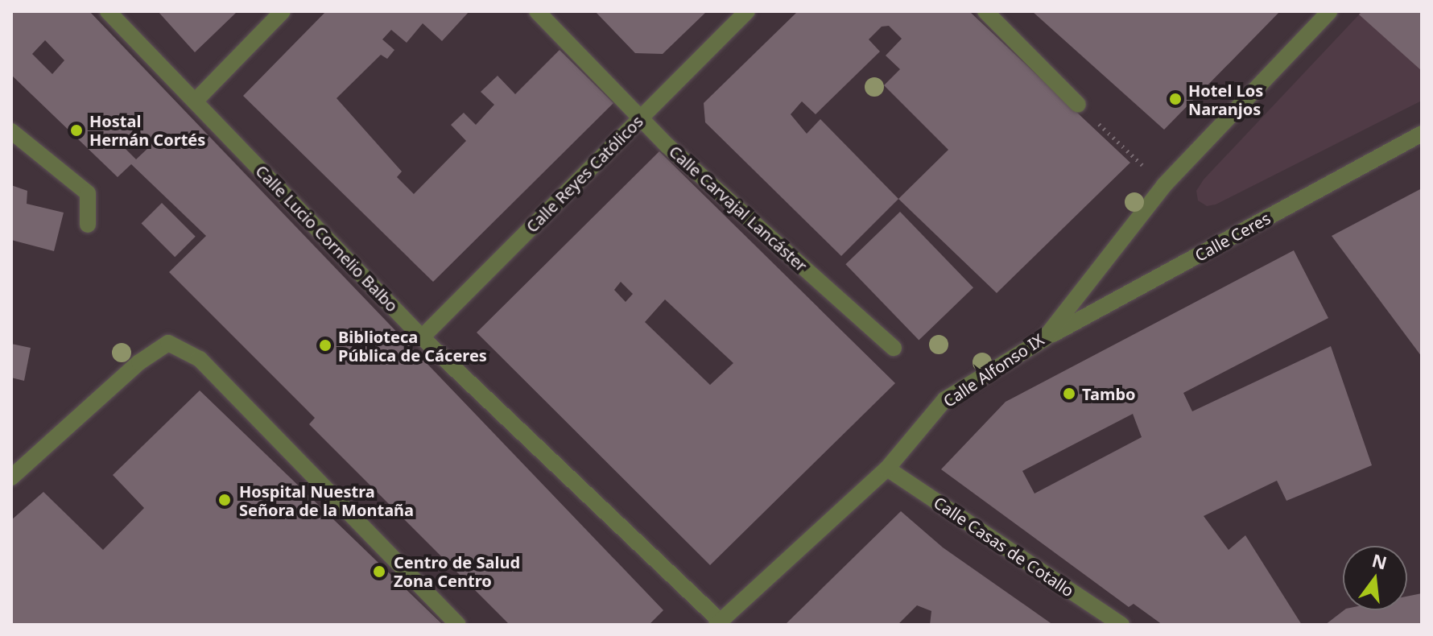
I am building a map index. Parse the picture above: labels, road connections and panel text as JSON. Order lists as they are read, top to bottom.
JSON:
{
  "streets": {
    "street": [
      "Calle Reyes Católicos",
      "Calle Carvajal Lancáster",
      "Calle Ceres",
      "Calle Lucio Cornelio Balbo",
      "Calle Alfonso IX",
      "Calle Casas de Cotallo"
    ]
  },
  "crossings": [
    ["Calle Reyes Católicos", "Calle Carvajal Lancáster"],
    ["Calle Reyes Católicos", "Calle Lucio Cornelio Balbo"],
    ["Calle Ceres", "Calle Alfonso IX"],
    ["Calle Lucio Cornelio Balbo", "Calle Alfonso IX"],
    ["Calle Alfonso IX", "Calle Casas de Cotallo"]
  ],
  "places": [
    "Hotel Los Naranjos",
    "Hostal Hernán Cortés",
    "Biblioteca Pública de Cáceres",
    "Tambo",
    "Hospital Nuestra Señora de la Montaña",
    "Centro de Salud Zona Centro"
  ],
  "north": "top"
}
